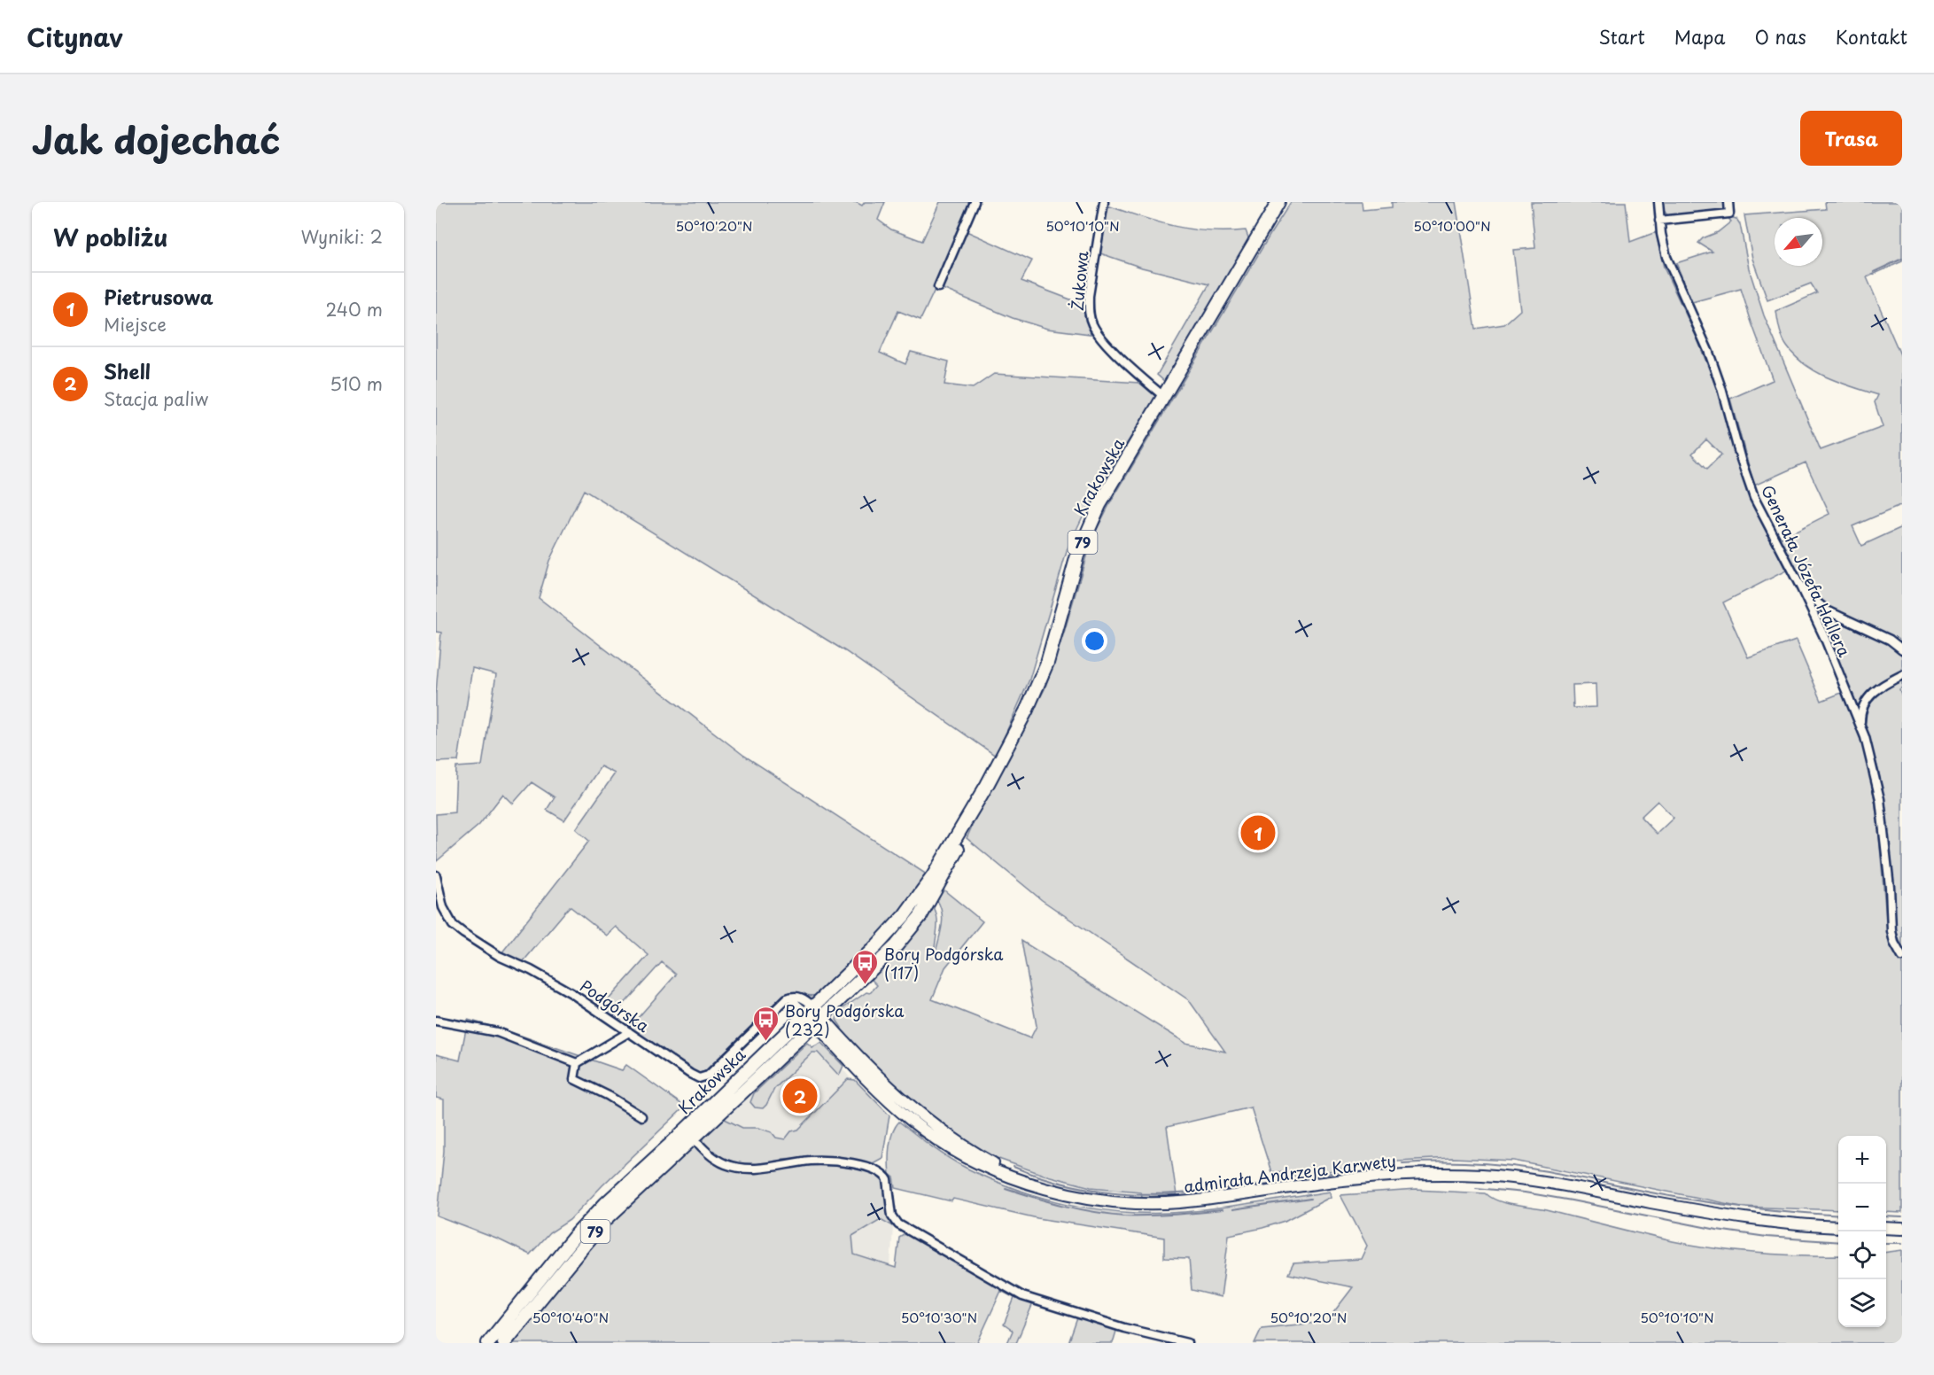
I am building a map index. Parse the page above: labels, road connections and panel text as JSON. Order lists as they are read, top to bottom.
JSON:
{
  "streets": {
    "main road": ["Krakowska", "79", "admirała Andrzeja Karwety"],
    "street": ["Żukowa", "Generała Józefa Hallera", "Podgórska"]
  },
  "crossings": [
    ["Żukowa", "Krakowska"],
    ["Krakowska", "Podgórska"],
    ["Krakowska", "admirała Andrzeja Karwety"],
    ["Podgórska", "admirała Andrzeja Karwety"]
  ],
  "places": {
    "bus stop": ["Bory Podgórska (117)", "Bory Podgórska (232)"]
  },
  "north": "bottom left",
  "page": {
    "header": "Citynav",
    "nav": [
      "Start",
      "Mapa",
      "O nas",
      "Kontakt"
    ],
    "title": "Jak dojechać",
    "buttons": "Trasa",
    "heading": ["W pobliżu", "Wyniki: 2"],
    "list": [
      {
        "mark": "1",
        "name": "Pietrusowa",
        "note": "Miejsce",
        "value": "240 m"
      },
      {
        "mark": "2",
        "name": "Shell",
        "note": "Stacja paliw",
        "value": "510 m"
      }
    ],
    "pins": ["1", "2"],
    "map_buttons": ["+", "−"]
  },
  "coordinates": [
    "50°10'20\"N",
    "50°10'10\"N",
    "50°10'00\"N",
    "50°10'40\"N",
    "50°10'30\"N"
  ]
}
